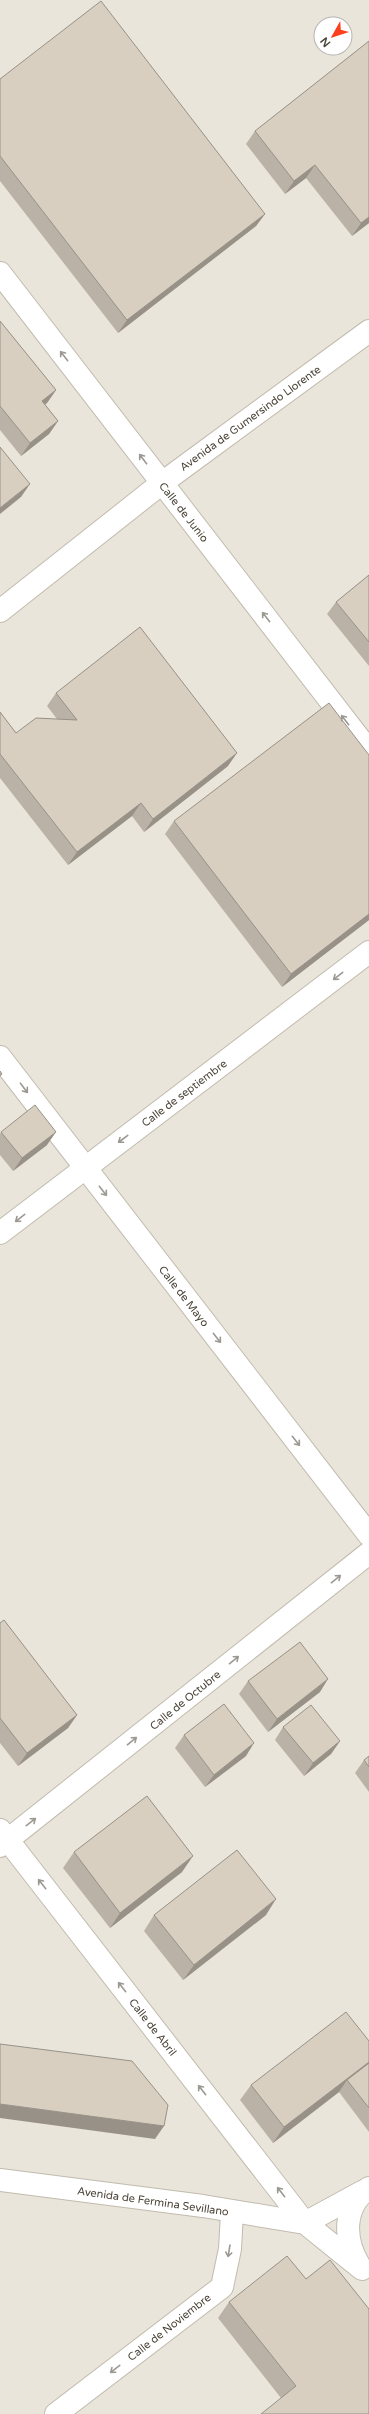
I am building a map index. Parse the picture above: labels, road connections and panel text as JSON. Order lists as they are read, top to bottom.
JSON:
{
  "streets": {
    "street": [
      "Avenida de Gumersindo Llorente",
      "Calle de Junio",
      "Calle de septiembre",
      "Calle de Mayo",
      "Calle de Octubre",
      "Calle de Abril",
      "Avenida de Fermina Sevillano",
      "Calle de Noviembre"
    ]
  },
  "crossings": [
    ["Avenida de Gumersindo Llorente", "Calle de Junio"],
    ["Calle de septiembre", "Calle de Mayo"],
    ["Calle de Octubre", "Calle de Abril"],
    ["Calle de Abril", "Avenida de Fermina Sevillano"],
    ["Avenida de Fermina Sevillano", "Calle de Noviembre"]
  ],
  "one_way": [
    "Calle de Junio",
    "Calle de septiembre",
    "Calle de Mayo",
    "Calle de Octubre",
    "Calle de Abril",
    "Calle de Noviembre"
  ],
  "north": "bottom left"
}
